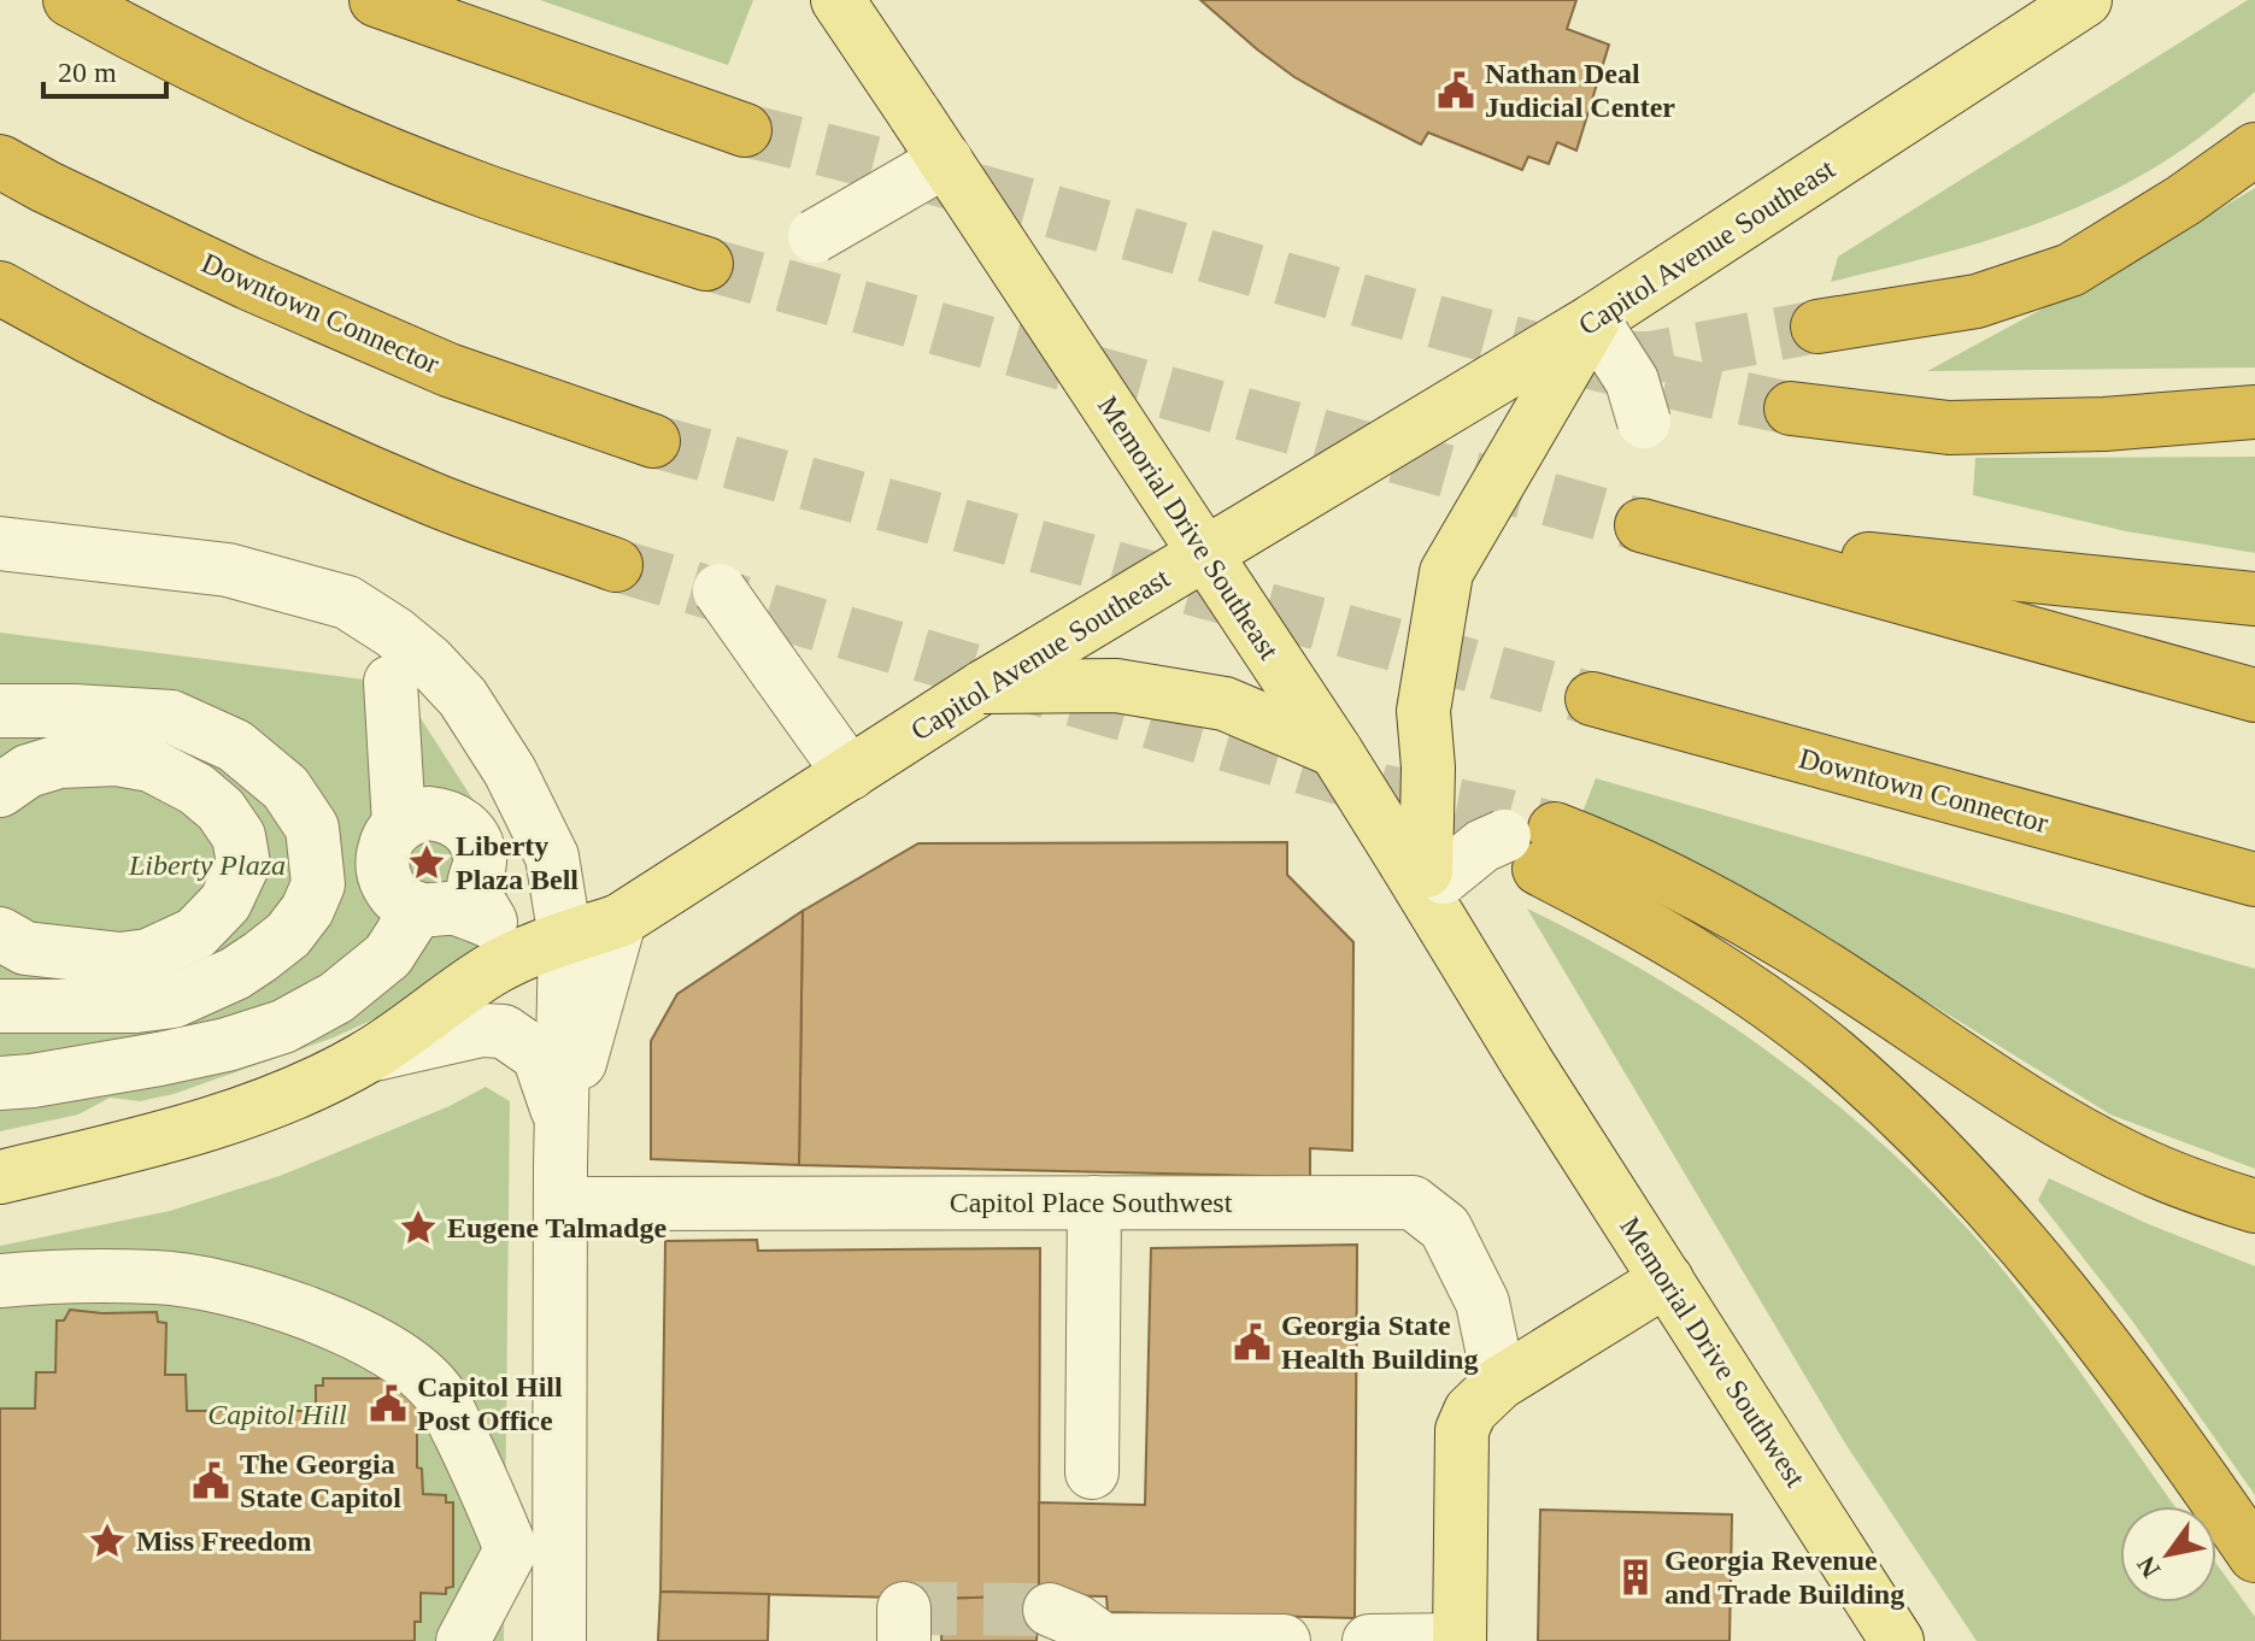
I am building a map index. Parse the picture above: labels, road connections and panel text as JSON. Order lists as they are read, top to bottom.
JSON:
{
  "streets": {
    "highway": ["Downtown Connector"],
    "main road": ["Capitol Avenue Southeast", "Memorial Drive Southeast", "Memorial Drive Southwest"],
    "street": ["Capitol Place Southwest"]
  },
  "crossings": [
    ["Capitol Avenue Southeast", "Memorial Drive Southeast"],
    ["Memorial Drive Southeast", "Memorial Drive Southwest"]
  ],
  "parks": ["Liberty Plaza", "Capitol Hill"],
  "places": {
    "public building": [
      "Nathan Deal Judicial Center",
      "Georgia State Health Building",
      "Capitol Hill Post Office",
      "The Georgia State Capitol"
    ],
    "place": ["Liberty Plaza Bell", "Eugene Talmadge", "Miss Freedom"],
    "building": ["Georgia Revenue and Trade Building"]
  },
  "scale_bar": "20 m",
  "north": "bottom left"
}
